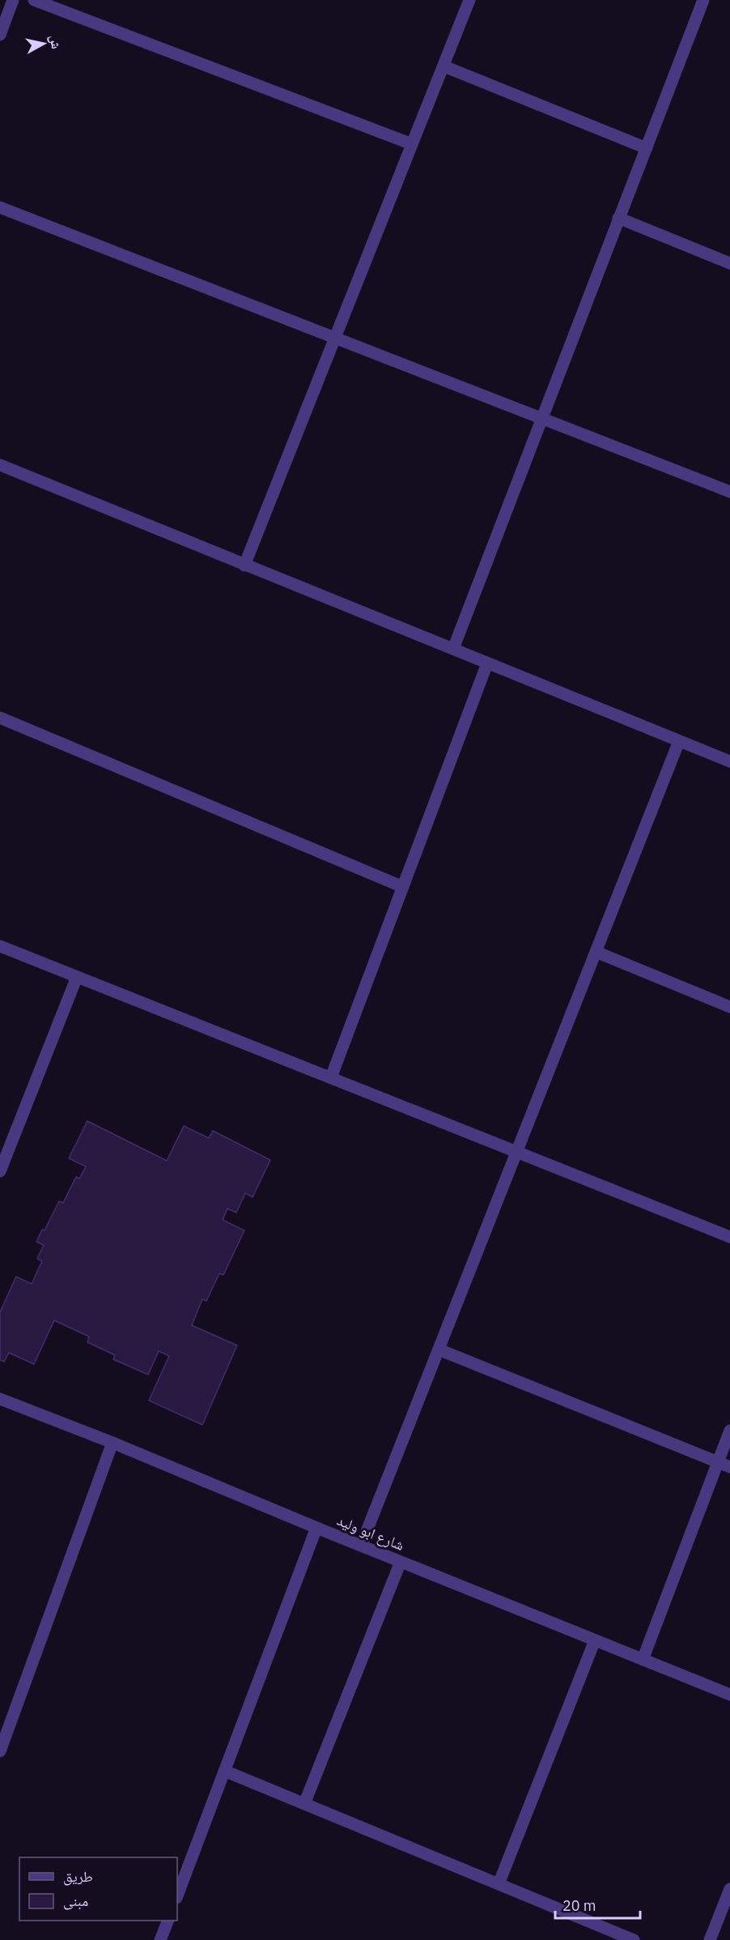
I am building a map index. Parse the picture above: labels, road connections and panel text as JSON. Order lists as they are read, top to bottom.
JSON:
{
  "streets": {
    "street": ["شارع ابو وليد"]
  },
  "legend": ["طريق", "مبنى"],
  "scale_bar": "20 m",
  "north": "right"
}
